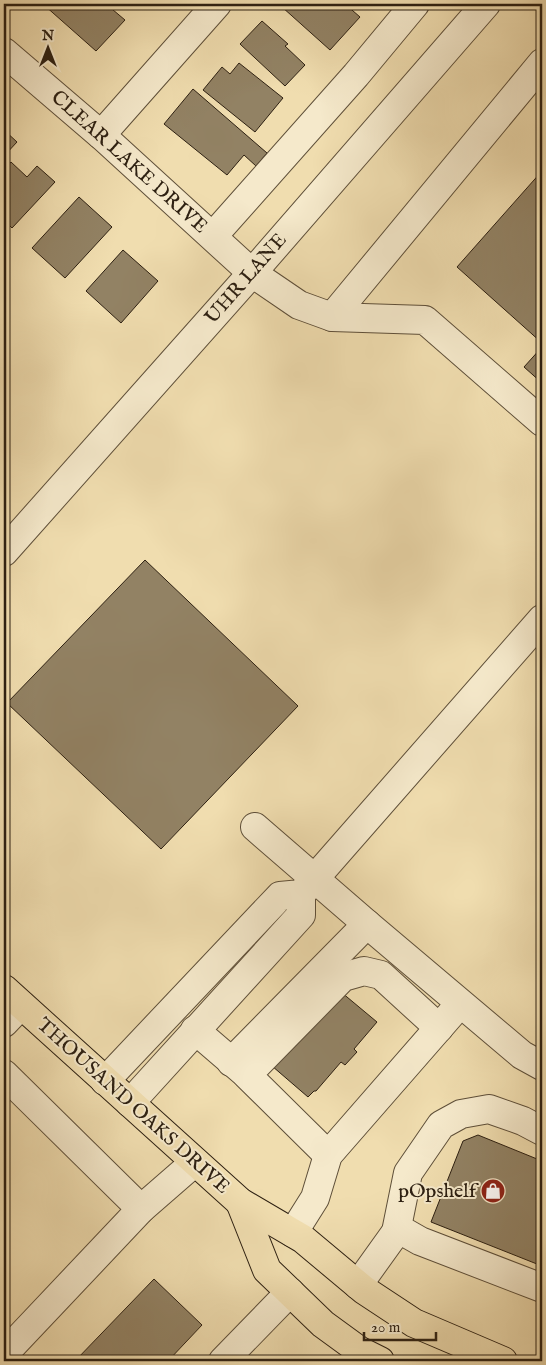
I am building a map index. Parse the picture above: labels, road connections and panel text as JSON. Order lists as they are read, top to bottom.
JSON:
{
  "streets": {
    "main road": ["THOUSAND OAKS DRIVE"],
    "street": ["CLEAR LAKE DRIVE", "UHR LANE"]
  },
  "crossings": [
    ["CLEAR LAKE DRIVE", "UHR LANE"]
  ],
  "places": {
    "shop": ["pOpshelf"]
  },
  "scale_bar": "20 m",
  "north": "top"
}
